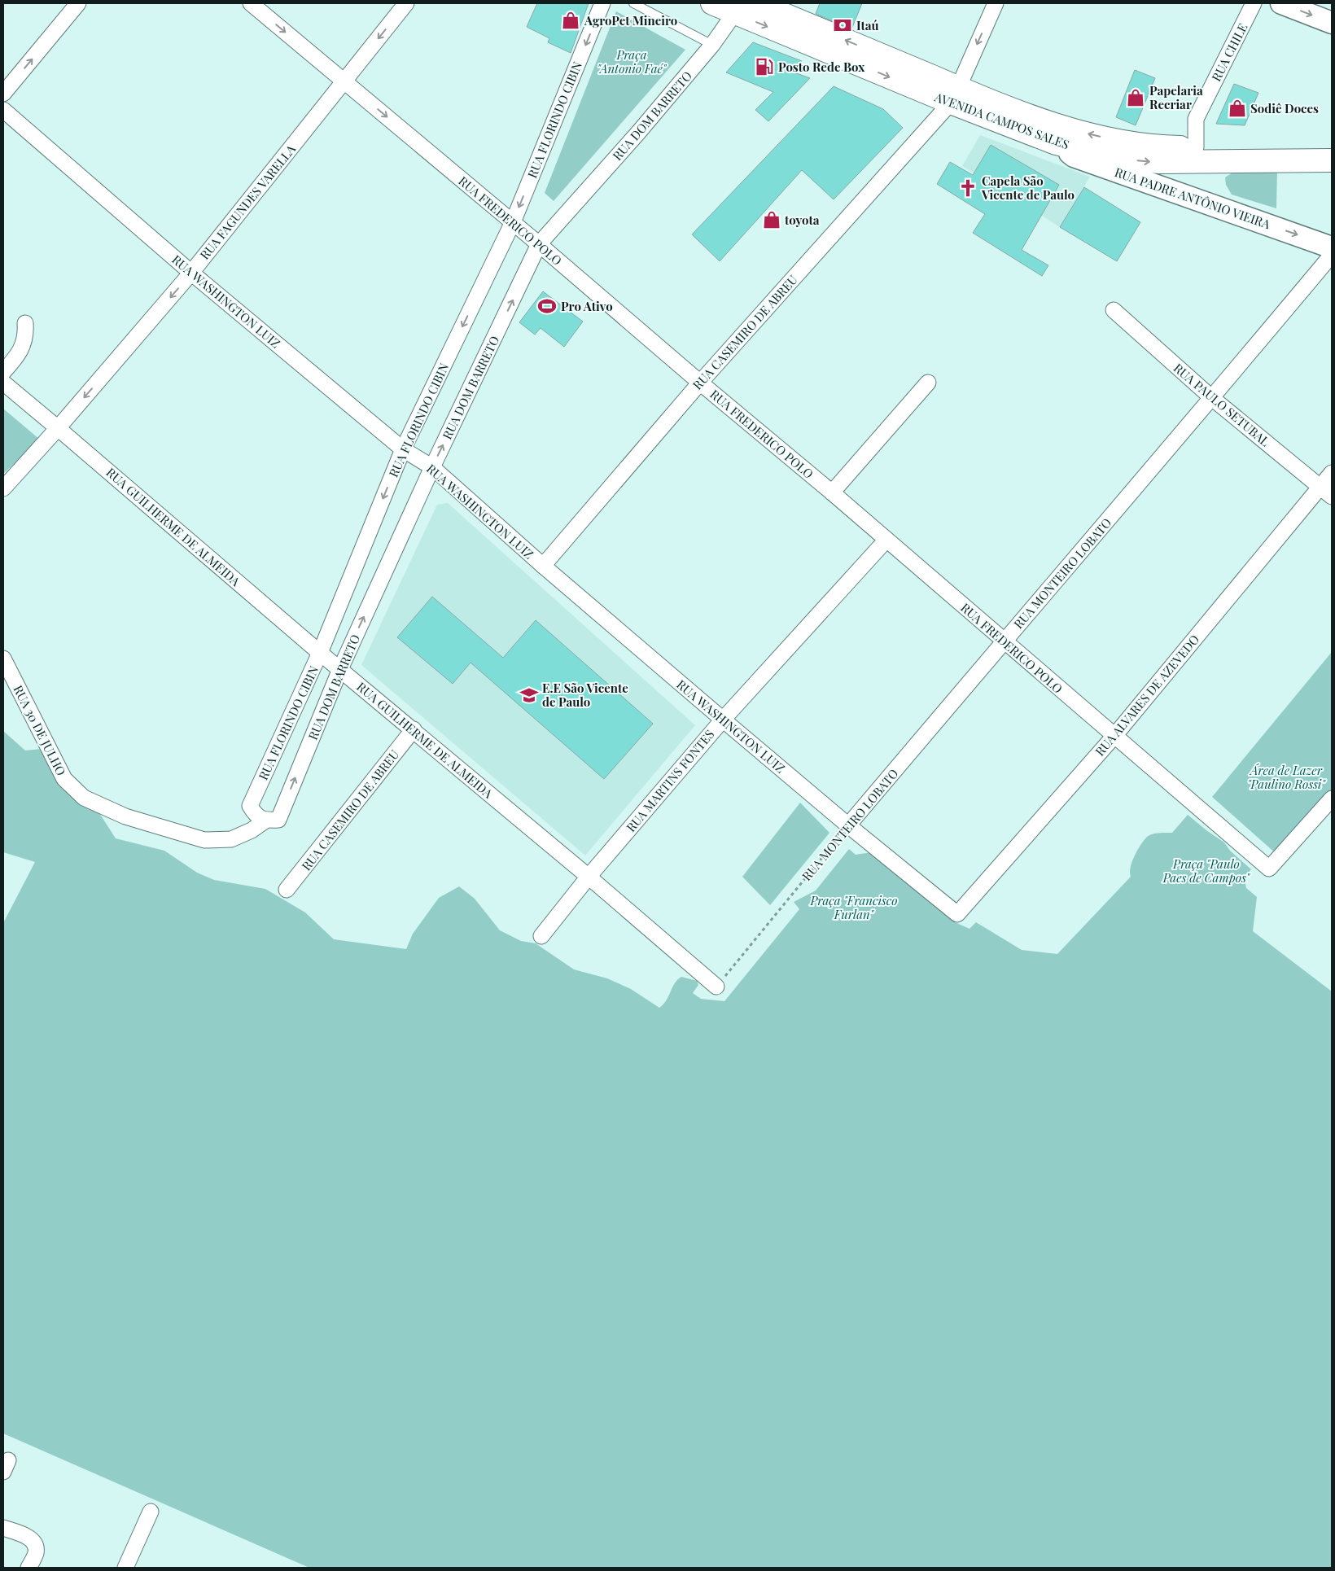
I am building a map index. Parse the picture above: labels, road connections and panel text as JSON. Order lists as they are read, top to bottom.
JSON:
{
  "streets": {
    "main road": ["AVENIDA CAMPOS SALES"],
    "street": [
      "RUA CHILE",
      "RUA DOM BARRETO",
      "RUA FLORINDO CIBIN",
      "RUA PADRE ANTÔNIO VIEIRA",
      "RUA FAGUNDES VARELLA",
      "RUA FREDERICO POLO",
      "RUA WASHINGTON LUIZ",
      "RUA CASEMIRO DE ABREU",
      "RUA PAULO SETUBAL",
      "RUA GUILHERME DE ALMEIDA",
      "RUA MONTEIRO LOBATO",
      "RUA ALVARES DE AZEVEDO",
      "RUA 30 DE JULHO",
      "RUA MARTINS FONTES"
    ]
  },
  "crossings": [
    ["RUA CHILE", "AVENIDA CAMPOS SALES"],
    ["RUA DOM BARRETO", "RUA FLORINDO CIBIN"],
    ["RUA DOM BARRETO", "AVENIDA CAMPOS SALES"],
    ["RUA DOM BARRETO", "RUA FREDERICO POLO"],
    ["RUA DOM BARRETO", "RUA WASHINGTON LUIZ"],
    ["RUA DOM BARRETO", "RUA GUILHERME DE ALMEIDA"],
    ["RUA DOM BARRETO", "RUA 30 DE JULHO"],
    ["RUA FLORINDO CIBIN", "RUA FREDERICO POLO"],
    ["RUA FLORINDO CIBIN", "RUA WASHINGTON LUIZ"],
    ["RUA FLORINDO CIBIN", "RUA GUILHERME DE ALMEIDA"],
    ["RUA FLORINDO CIBIN", "RUA 30 DE JULHO"],
    ["AVENIDA CAMPOS SALES", "RUA PADRE ANTÔNIO VIEIRA"],
    ["AVENIDA CAMPOS SALES", "RUA CASEMIRO DE ABREU"],
    ["RUA FAGUNDES VARELLA", "RUA FREDERICO POLO"],
    ["RUA FAGUNDES VARELLA", "RUA WASHINGTON LUIZ"],
    ["RUA FAGUNDES VARELLA", "RUA GUILHERME DE ALMEIDA"],
    ["RUA FREDERICO POLO", "RUA CASEMIRO DE ABREU"],
    ["RUA FREDERICO POLO", "RUA MONTEIRO LOBATO"],
    ["RUA FREDERICO POLO", "RUA ALVARES DE AZEVEDO"],
    ["RUA FREDERICO POLO", "RUA MARTINS FONTES"],
    ["RUA WASHINGTON LUIZ", "RUA CASEMIRO DE ABREU"],
    ["RUA WASHINGTON LUIZ", "RUA MONTEIRO LOBATO"],
    ["RUA WASHINGTON LUIZ", "RUA ALVARES DE AZEVEDO"],
    ["RUA WASHINGTON LUIZ", "RUA MARTINS FONTES"],
    ["RUA CASEMIRO DE ABREU", "RUA GUILHERME DE ALMEIDA"],
    ["RUA PAULO SETUBAL", "RUA MONTEIRO LOBATO"],
    ["RUA PAULO SETUBAL", "RUA ALVARES DE AZEVEDO"],
    ["RUA GUILHERME DE ALMEIDA", "RUA MONTEIRO LOBATO"],
    ["RUA GUILHERME DE ALMEIDA", "RUA MARTINS FONTES"]
  ],
  "one_way": [
    "RUA DOM BARRETO",
    "RUA FLORINDO CIBIN",
    "RUA PADRE ANTÔNIO VIEIRA",
    "RUA FAGUNDES VARELLA"
  ],
  "parks": [
    "Praça \"Antonio Faé\"",
    "Área de Lazer \"Paulino Rossi\"",
    "Praça \"Paulo Paes de Campos\"",
    "Praça \"Francisco Furlan\""
  ],
  "places": {
    "shop": [
      "AgroPet Mineiro",
      "Papelaria Recriar",
      "Sodiê Doces",
      "toyota"
    ],
    "bank": ["Itaú"],
    "fuel station": ["Posto Rede Box"],
    "church": ["Capela São Vicente de Paulo"],
    "sports": ["Pro Ativo"],
    "school or university": ["E.E São Vicente de Paulo"]
  }
}
